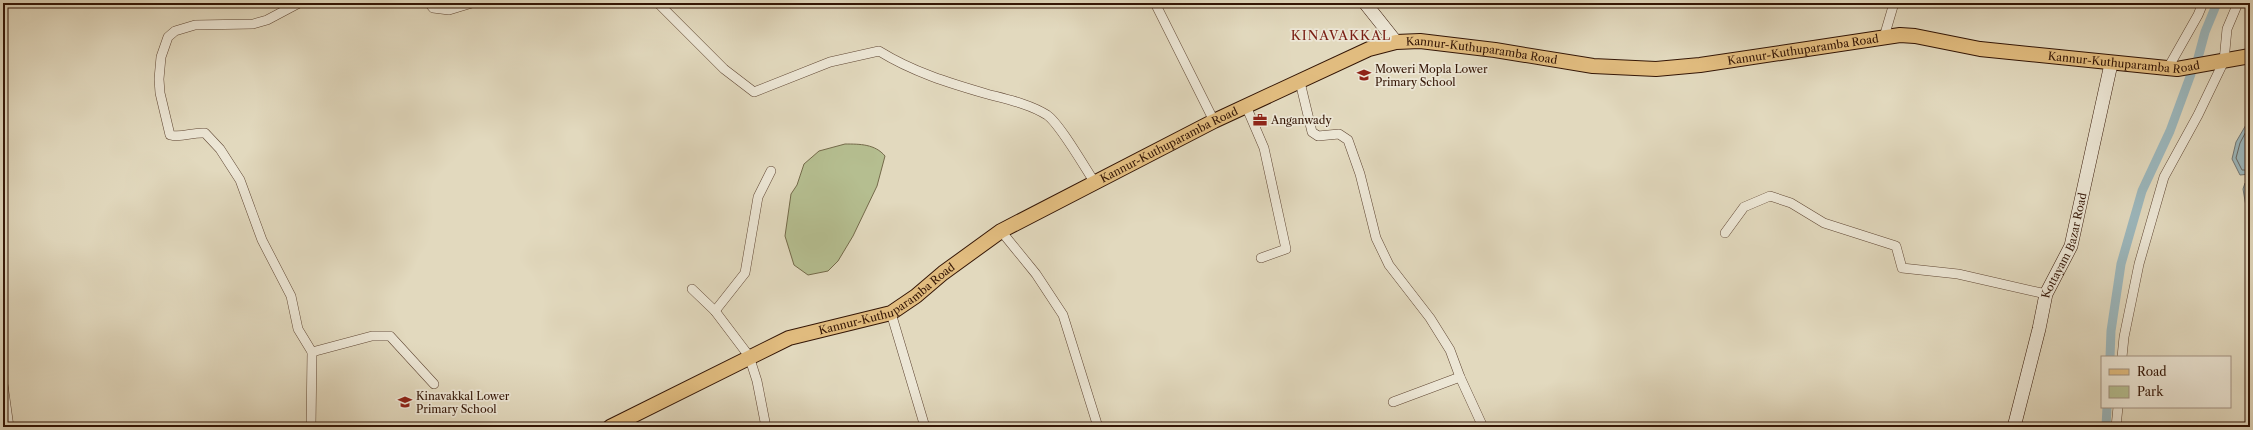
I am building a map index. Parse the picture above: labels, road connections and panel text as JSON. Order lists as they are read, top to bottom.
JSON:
{
  "streets": {
    "main road": ["Kannur-Kuthuparamba Road", "Kottayam Bazar Road"]
  },
  "crossings": [
    ["Kannur-Kuthuparamba Road", "Kottayam Bazar Road"]
  ],
  "districts": ["KINAVAKKAL"],
  "places": {
    "school or university": ["Moweri Mopla Lower Primary School", "Kinavakkal Lower Primary School"],
    "office": ["Anganwady"]
  },
  "legend": ["Road", "Park"]
}
